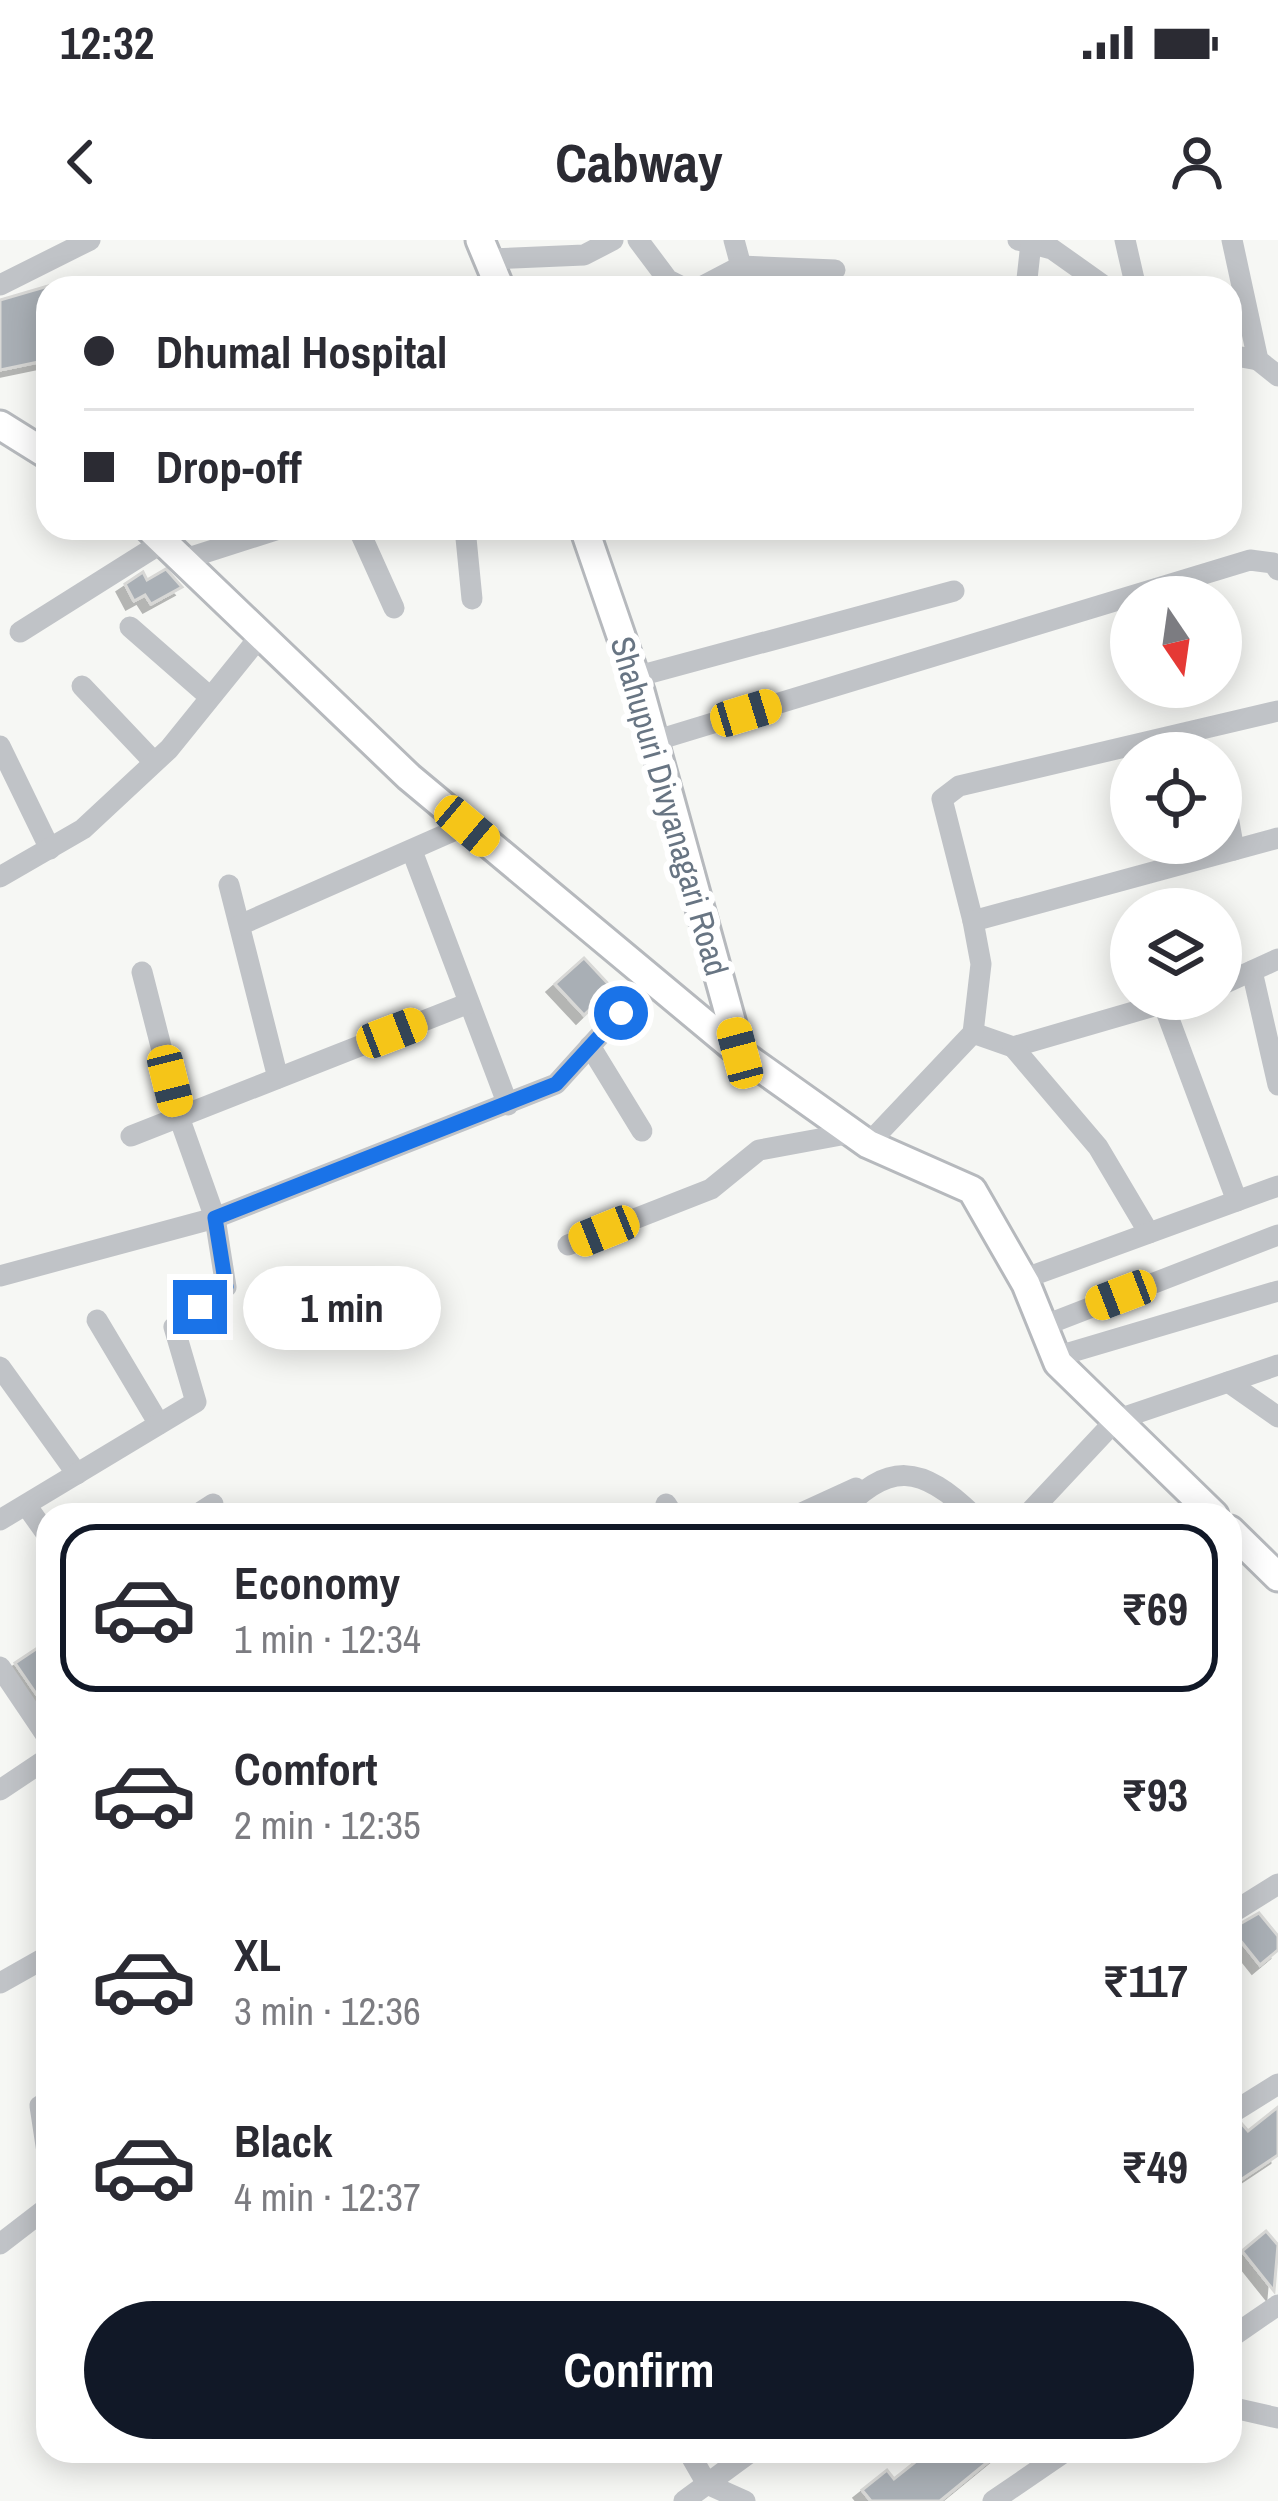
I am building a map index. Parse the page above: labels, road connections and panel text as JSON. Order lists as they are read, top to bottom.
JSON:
{
  "streets": {
    "main road": ["Shahupuri Divyanagari Road"]
  },
  "north": "bottom",
  "page": {
    "status": "12:32",
    "header": "Cabway",
    "banner": ["Dhumal Hospital", "Drop-off"],
    "bubble": "1 min",
    "list": [
      {
        "name": "Economy",
        "note": "1 min · 12:34",
        "value": "₹69"
      },
      {
        "name": "Comfort",
        "note": "2 min · 12:35",
        "value": "₹93"
      },
      {
        "name": "XL",
        "note": "3 min · 12:36",
        "value": "₹117"
      },
      {
        "name": "Black",
        "note": "4 min · 12:37",
        "value": "₹49"
      }
    ],
    "buttons": "Confirm"
  }
}
